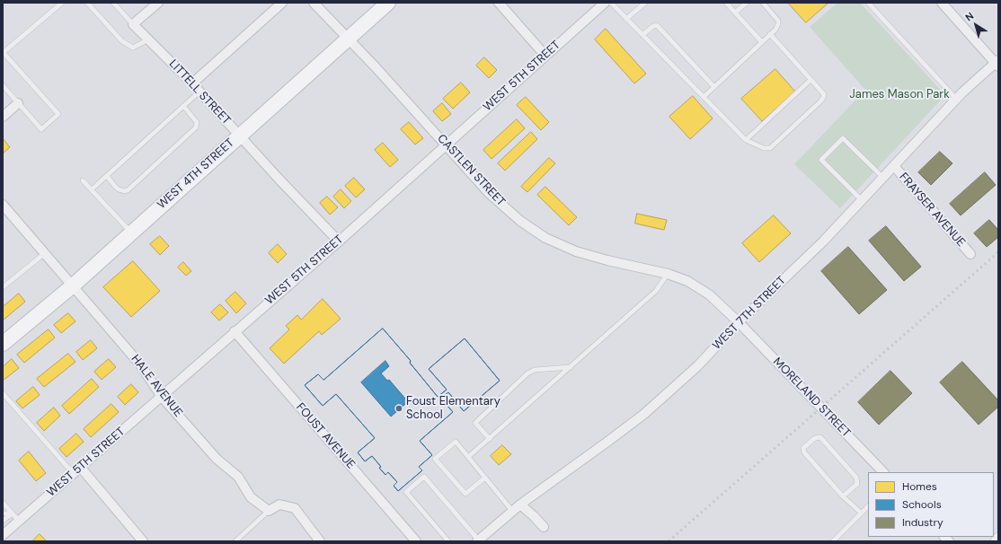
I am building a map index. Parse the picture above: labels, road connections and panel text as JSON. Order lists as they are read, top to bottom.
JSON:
{
  "streets": {
    "main road": ["WEST 4TH STREET"],
    "street": [
      "WEST 5TH STREET",
      "LITTELL STREET",
      "CASTLEN STREET",
      "FRAYSER AVENUE",
      "WEST 7TH STREET",
      "HALE AVENUE",
      "MORELAND STREET",
      "FOUST AVENUE"
    ]
  },
  "crossings": [
    ["WEST 5TH STREET", "LITTELL STREET"],
    ["WEST 5TH STREET", "CASTLEN STREET"],
    ["WEST 5TH STREET", "HALE AVENUE"],
    ["WEST 5TH STREET", "FOUST AVENUE"],
    ["LITTELL STREET", "WEST 4TH STREET"],
    ["CASTLEN STREET", "WEST 4TH STREET"],
    ["CASTLEN STREET", "WEST 7TH STREET"],
    ["CASTLEN STREET", "MORELAND STREET"],
    ["WEST 4TH STREET", "HALE AVENUE"],
    ["FRAYSER AVENUE", "WEST 7TH STREET"],
    ["WEST 7TH STREET", "MORELAND STREET"]
  ],
  "parks": ["James Mason Park"],
  "places": ["Foust Elementary School"],
  "legend": ["Homes", "Schools", "Industry"],
  "north": "top left"
}
